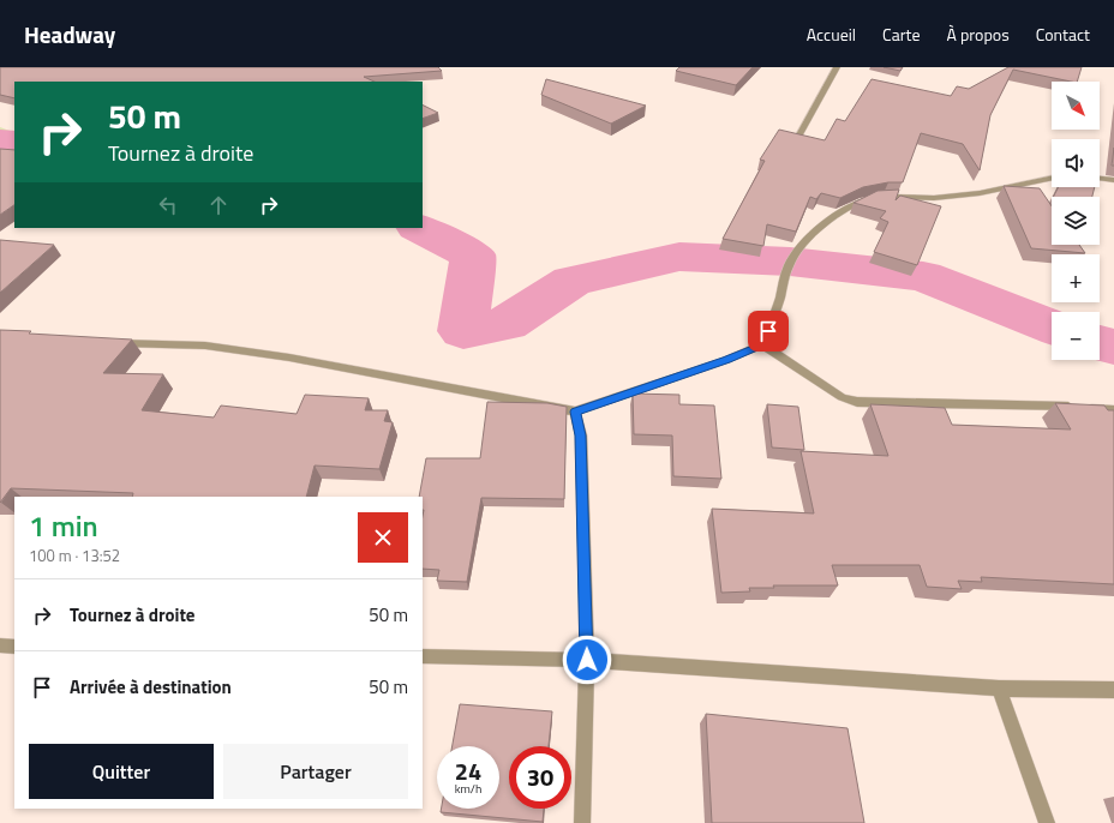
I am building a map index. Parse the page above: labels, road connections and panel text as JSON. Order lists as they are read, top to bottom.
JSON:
{
  "north": "bottom right",
  "page": {
    "header": "Headway",
    "nav": [
      "Accueil",
      "Carte",
      "À propos",
      "Contact"
    ],
    "map_buttons": ["+", "−"],
    "turn": ["50 m", "Tournez à droite"],
    "heading": ["1 min", "100 m · 13:52"],
    "list": [
      {
        "name": "Tournez à droite",
        "value": "50 m"
      },
      {
        "name": "Arrivée à destination",
        "value": "50 m"
      }
    ],
    "buttons": ["Quitter", "Partager"],
    "speed": "24 km/h",
    "limit": "30"
  }
}
